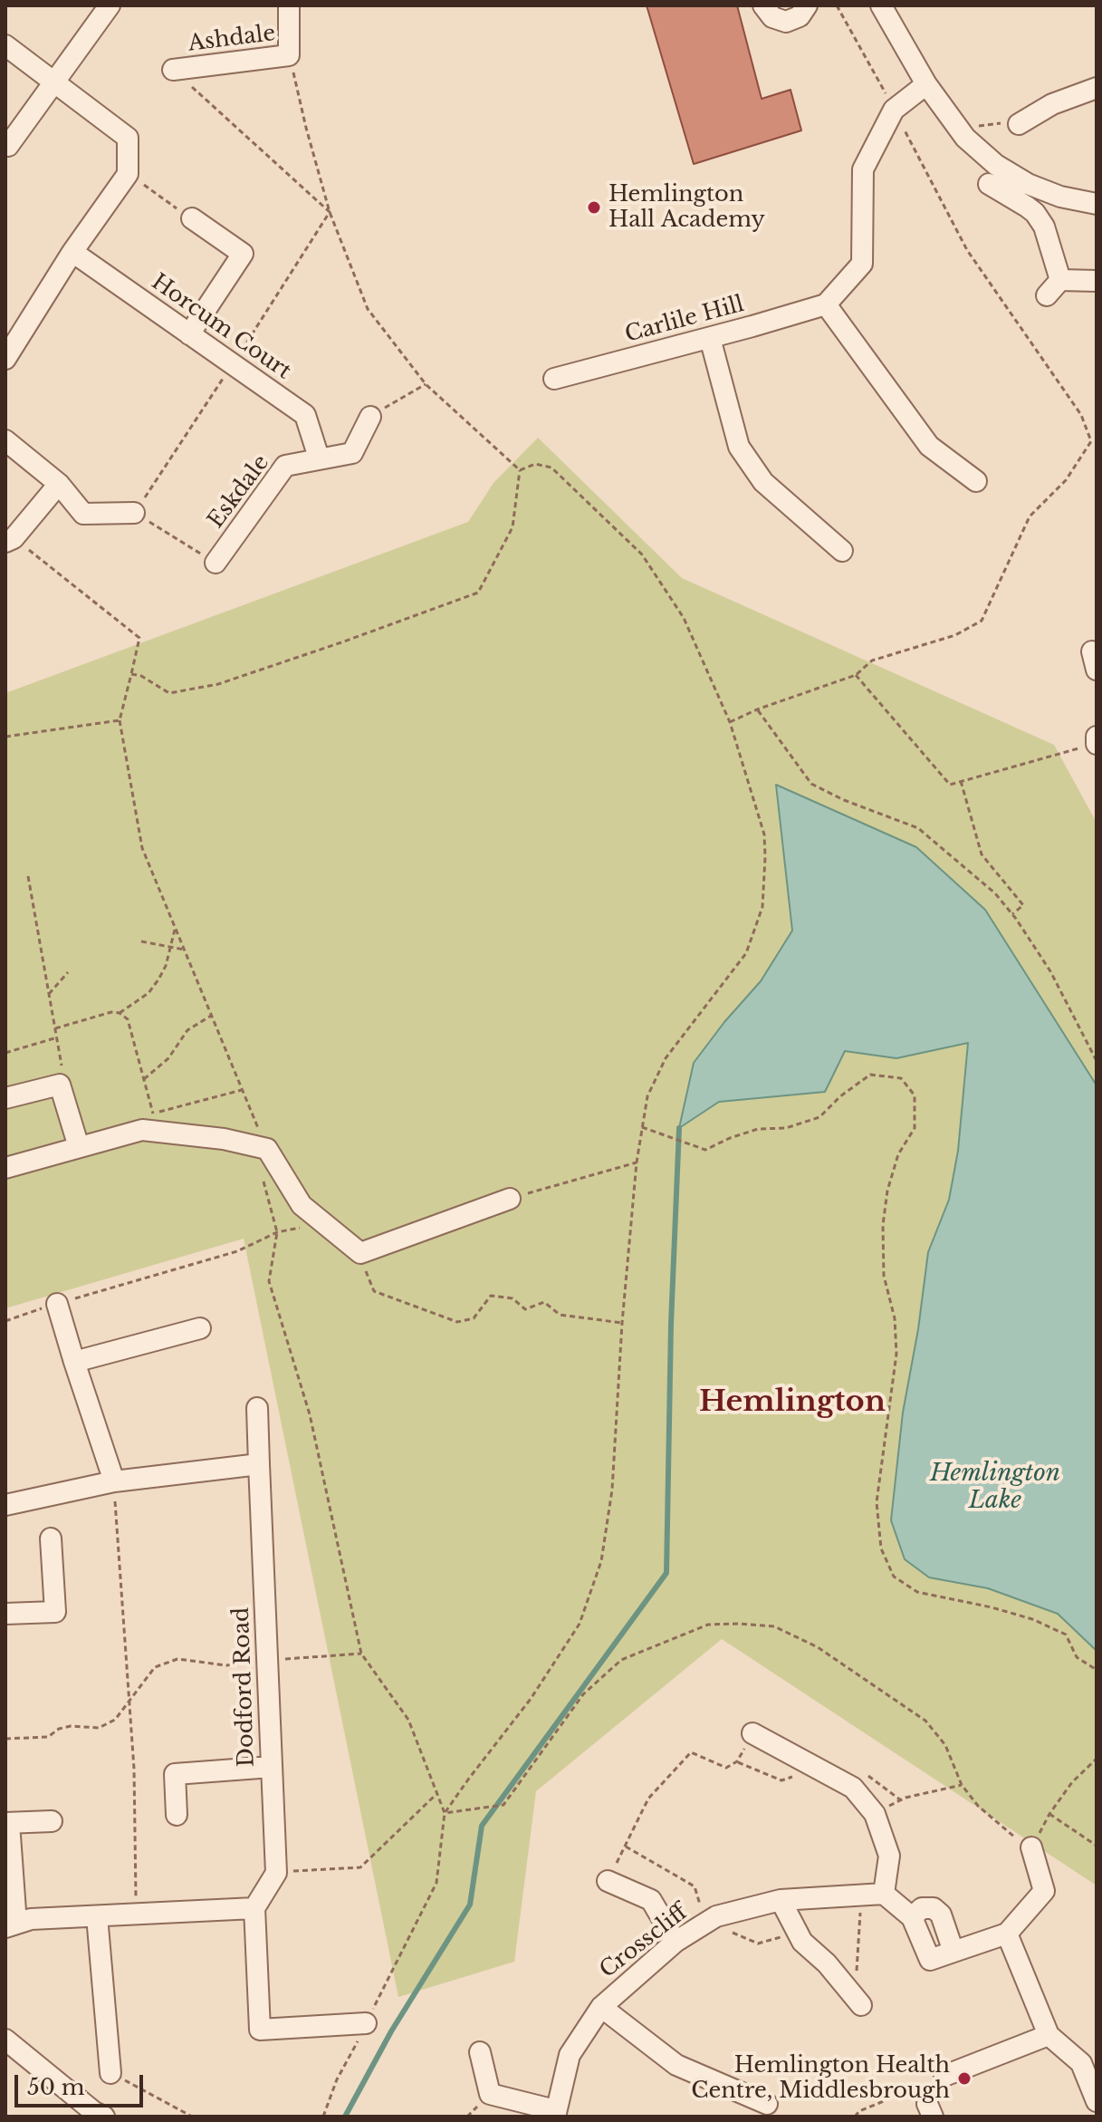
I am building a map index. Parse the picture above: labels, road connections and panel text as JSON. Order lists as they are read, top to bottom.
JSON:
{
  "streets": {
    "street": [
      "Ashdale",
      "Carlile Hill",
      "Horcum Court",
      "Eskdale",
      "Dodford Road",
      "Crosscliff"
    ]
  },
  "crossings": [
    ["Horcum Court", "Eskdale"]
  ],
  "districts": ["Hemlington"],
  "water": ["Hemlington Lake"],
  "places": ["Hemlington Hall Academy", "Hemlington Health Centre, Middlesbrough"],
  "scale_bar": "50 m"
}
